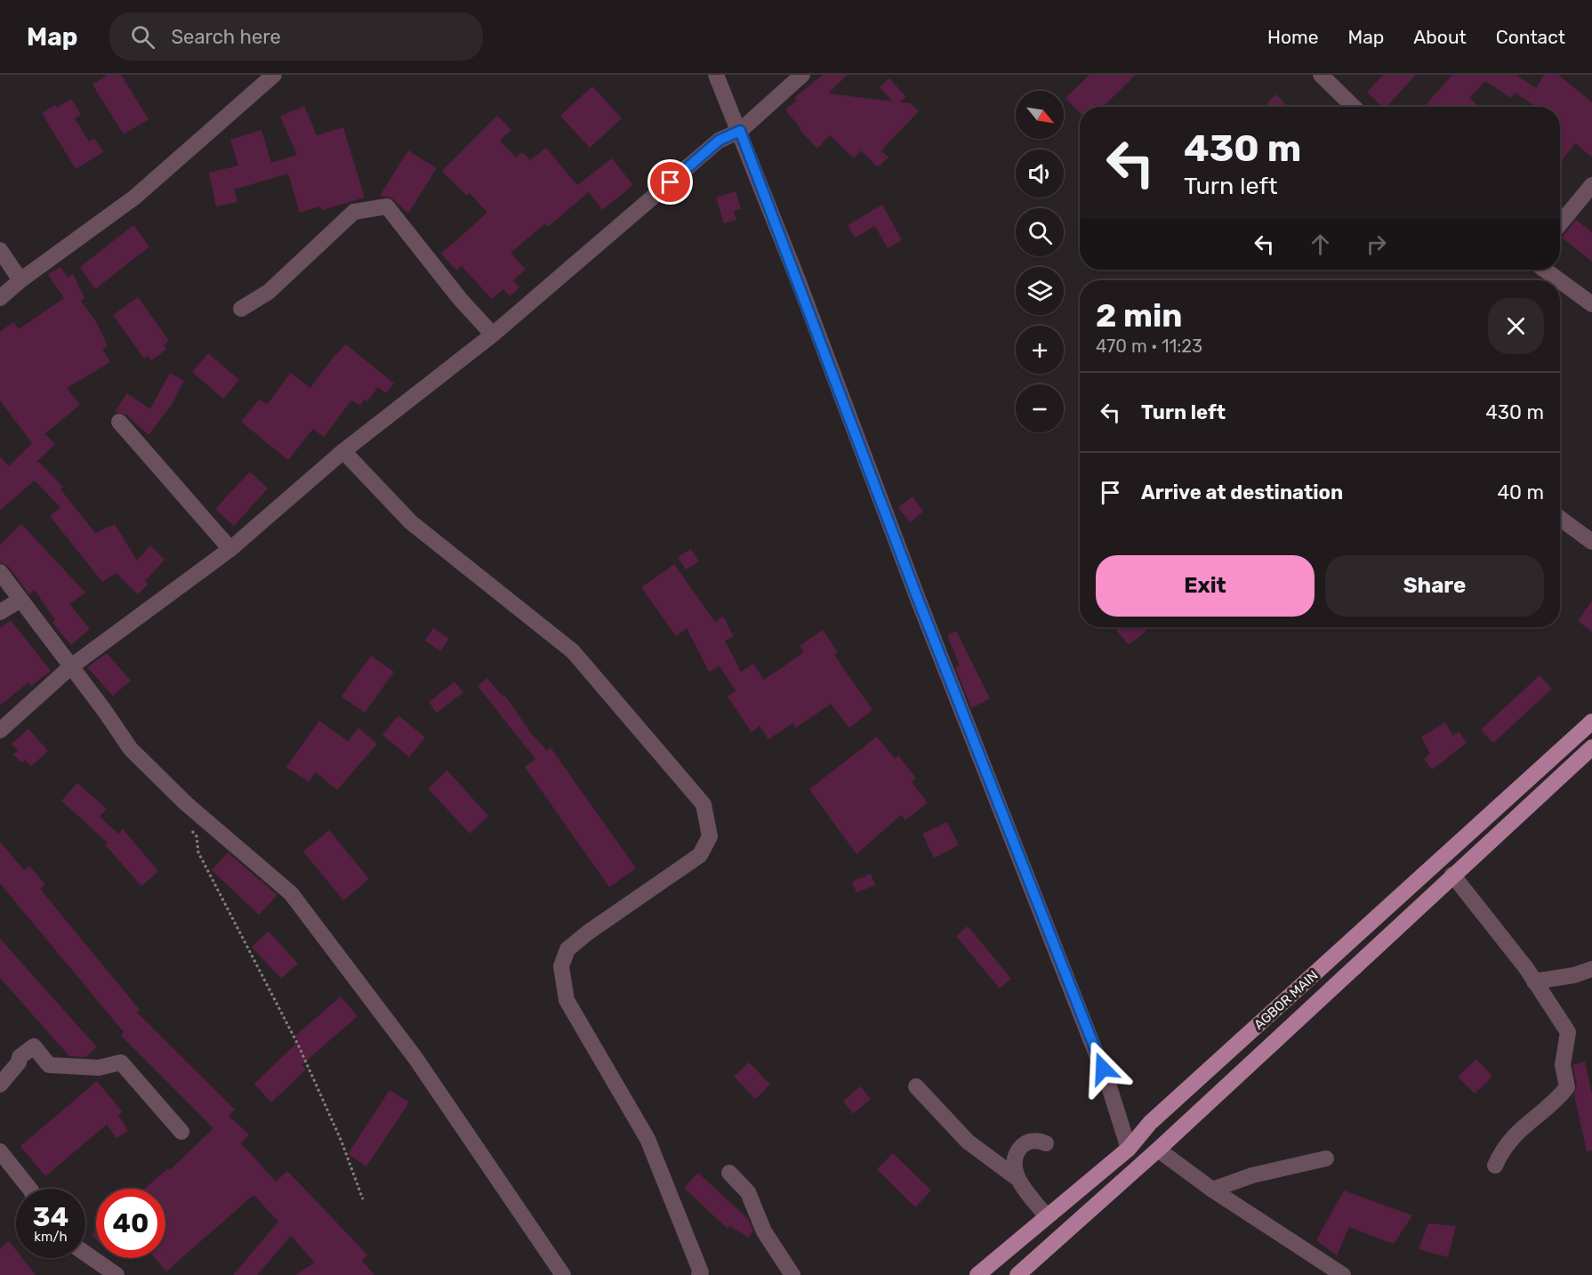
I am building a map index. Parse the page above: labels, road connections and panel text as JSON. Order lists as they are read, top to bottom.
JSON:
{
  "streets": {
    "main road": ["AGBOR MAIN"]
  },
  "north": "bottom right",
  "page": {
    "header": "Map",
    "search": "Search here",
    "nav": [
      "Home",
      "Map",
      "About",
      "Contact"
    ],
    "map_buttons": ["+", "−"],
    "turn": ["430 m", "Turn left"],
    "heading": ["2 min", "470 m · 11:23"],
    "list": [
      {
        "name": "Turn left",
        "value": "430 m"
      },
      {
        "name": "Arrive at destination",
        "value": "40 m"
      }
    ],
    "buttons": ["Exit", "Share"],
    "speed": "34 km/h",
    "limit": "40"
  }
}
